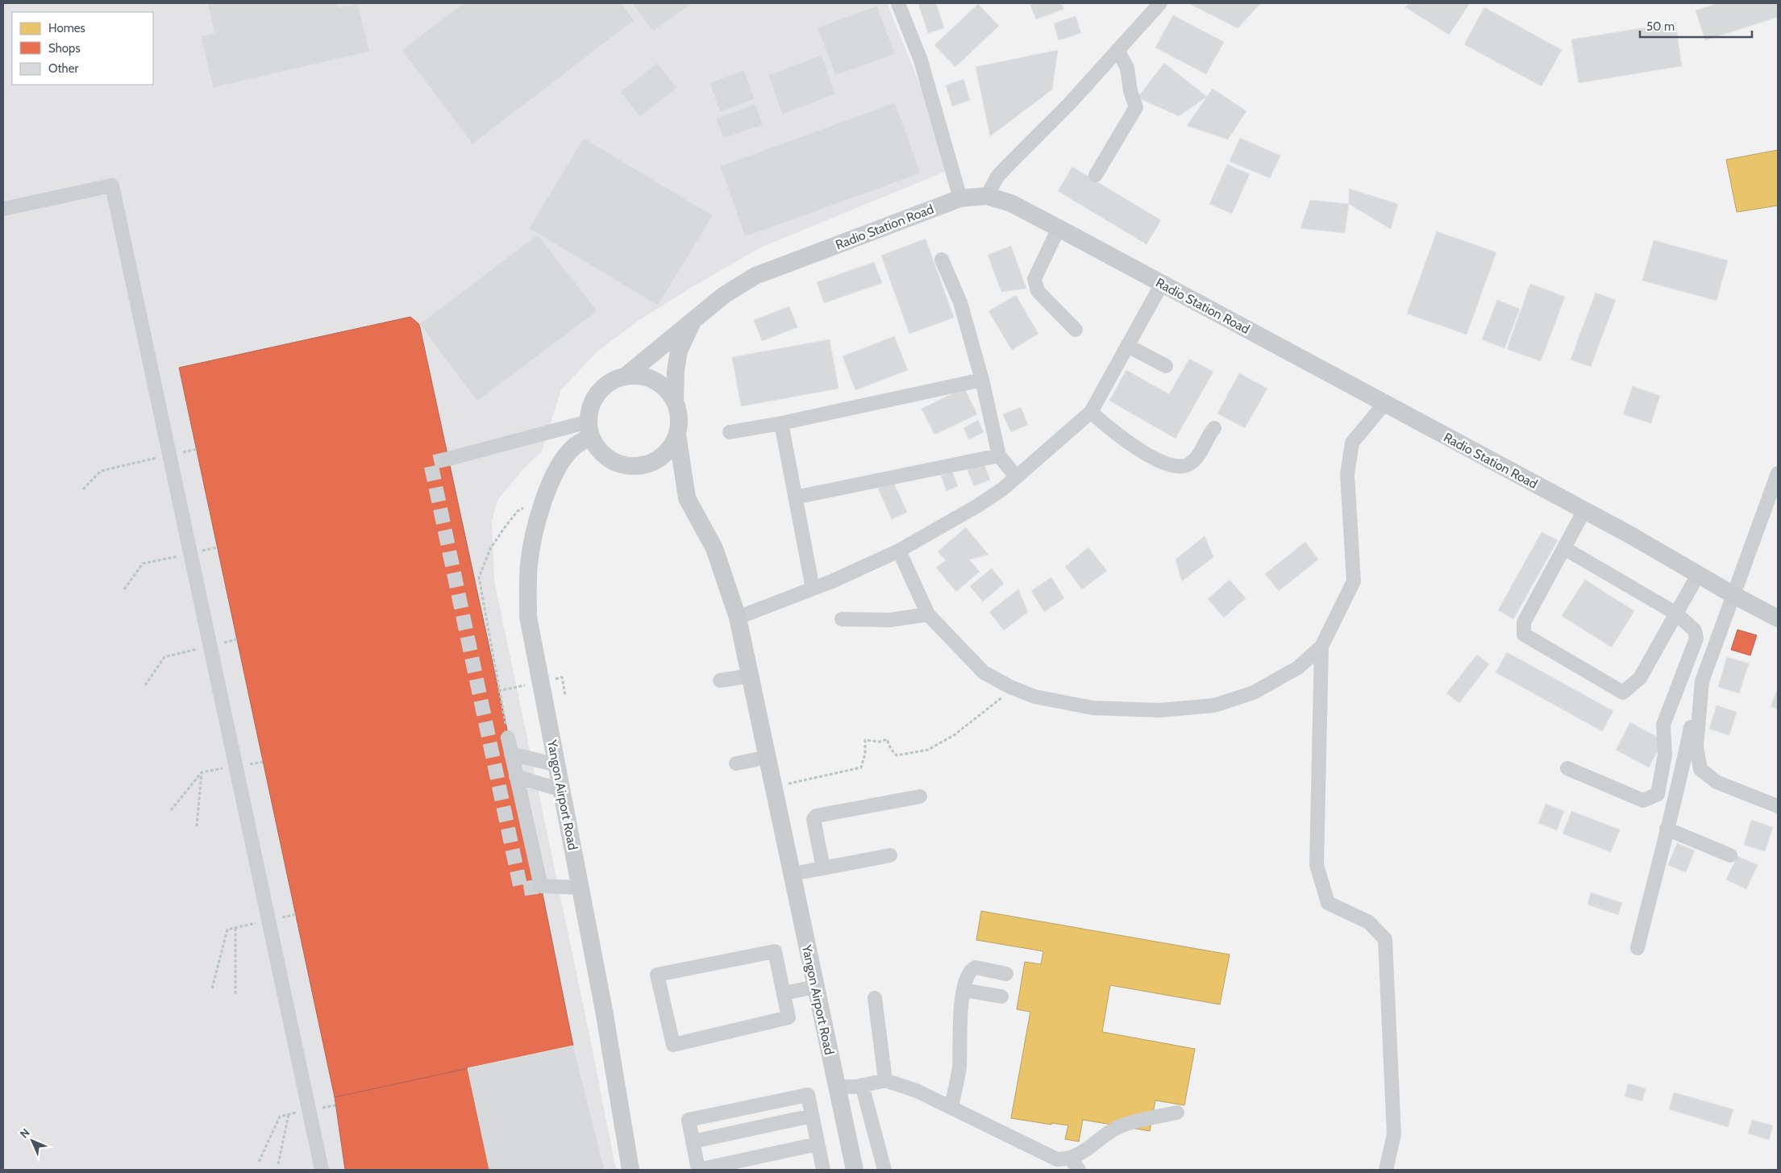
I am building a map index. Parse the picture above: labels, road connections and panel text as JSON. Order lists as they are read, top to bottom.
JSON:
{
  "streets": {
    "main road": ["Radio Station Road", "Yangon Airport Road"]
  },
  "crossings": [
    ["Radio Station Road", "Yangon Airport Road"]
  ],
  "legend": ["Homes", "Shops", "Other"],
  "scale_bar": "50 m",
  "north": "top left"
}
